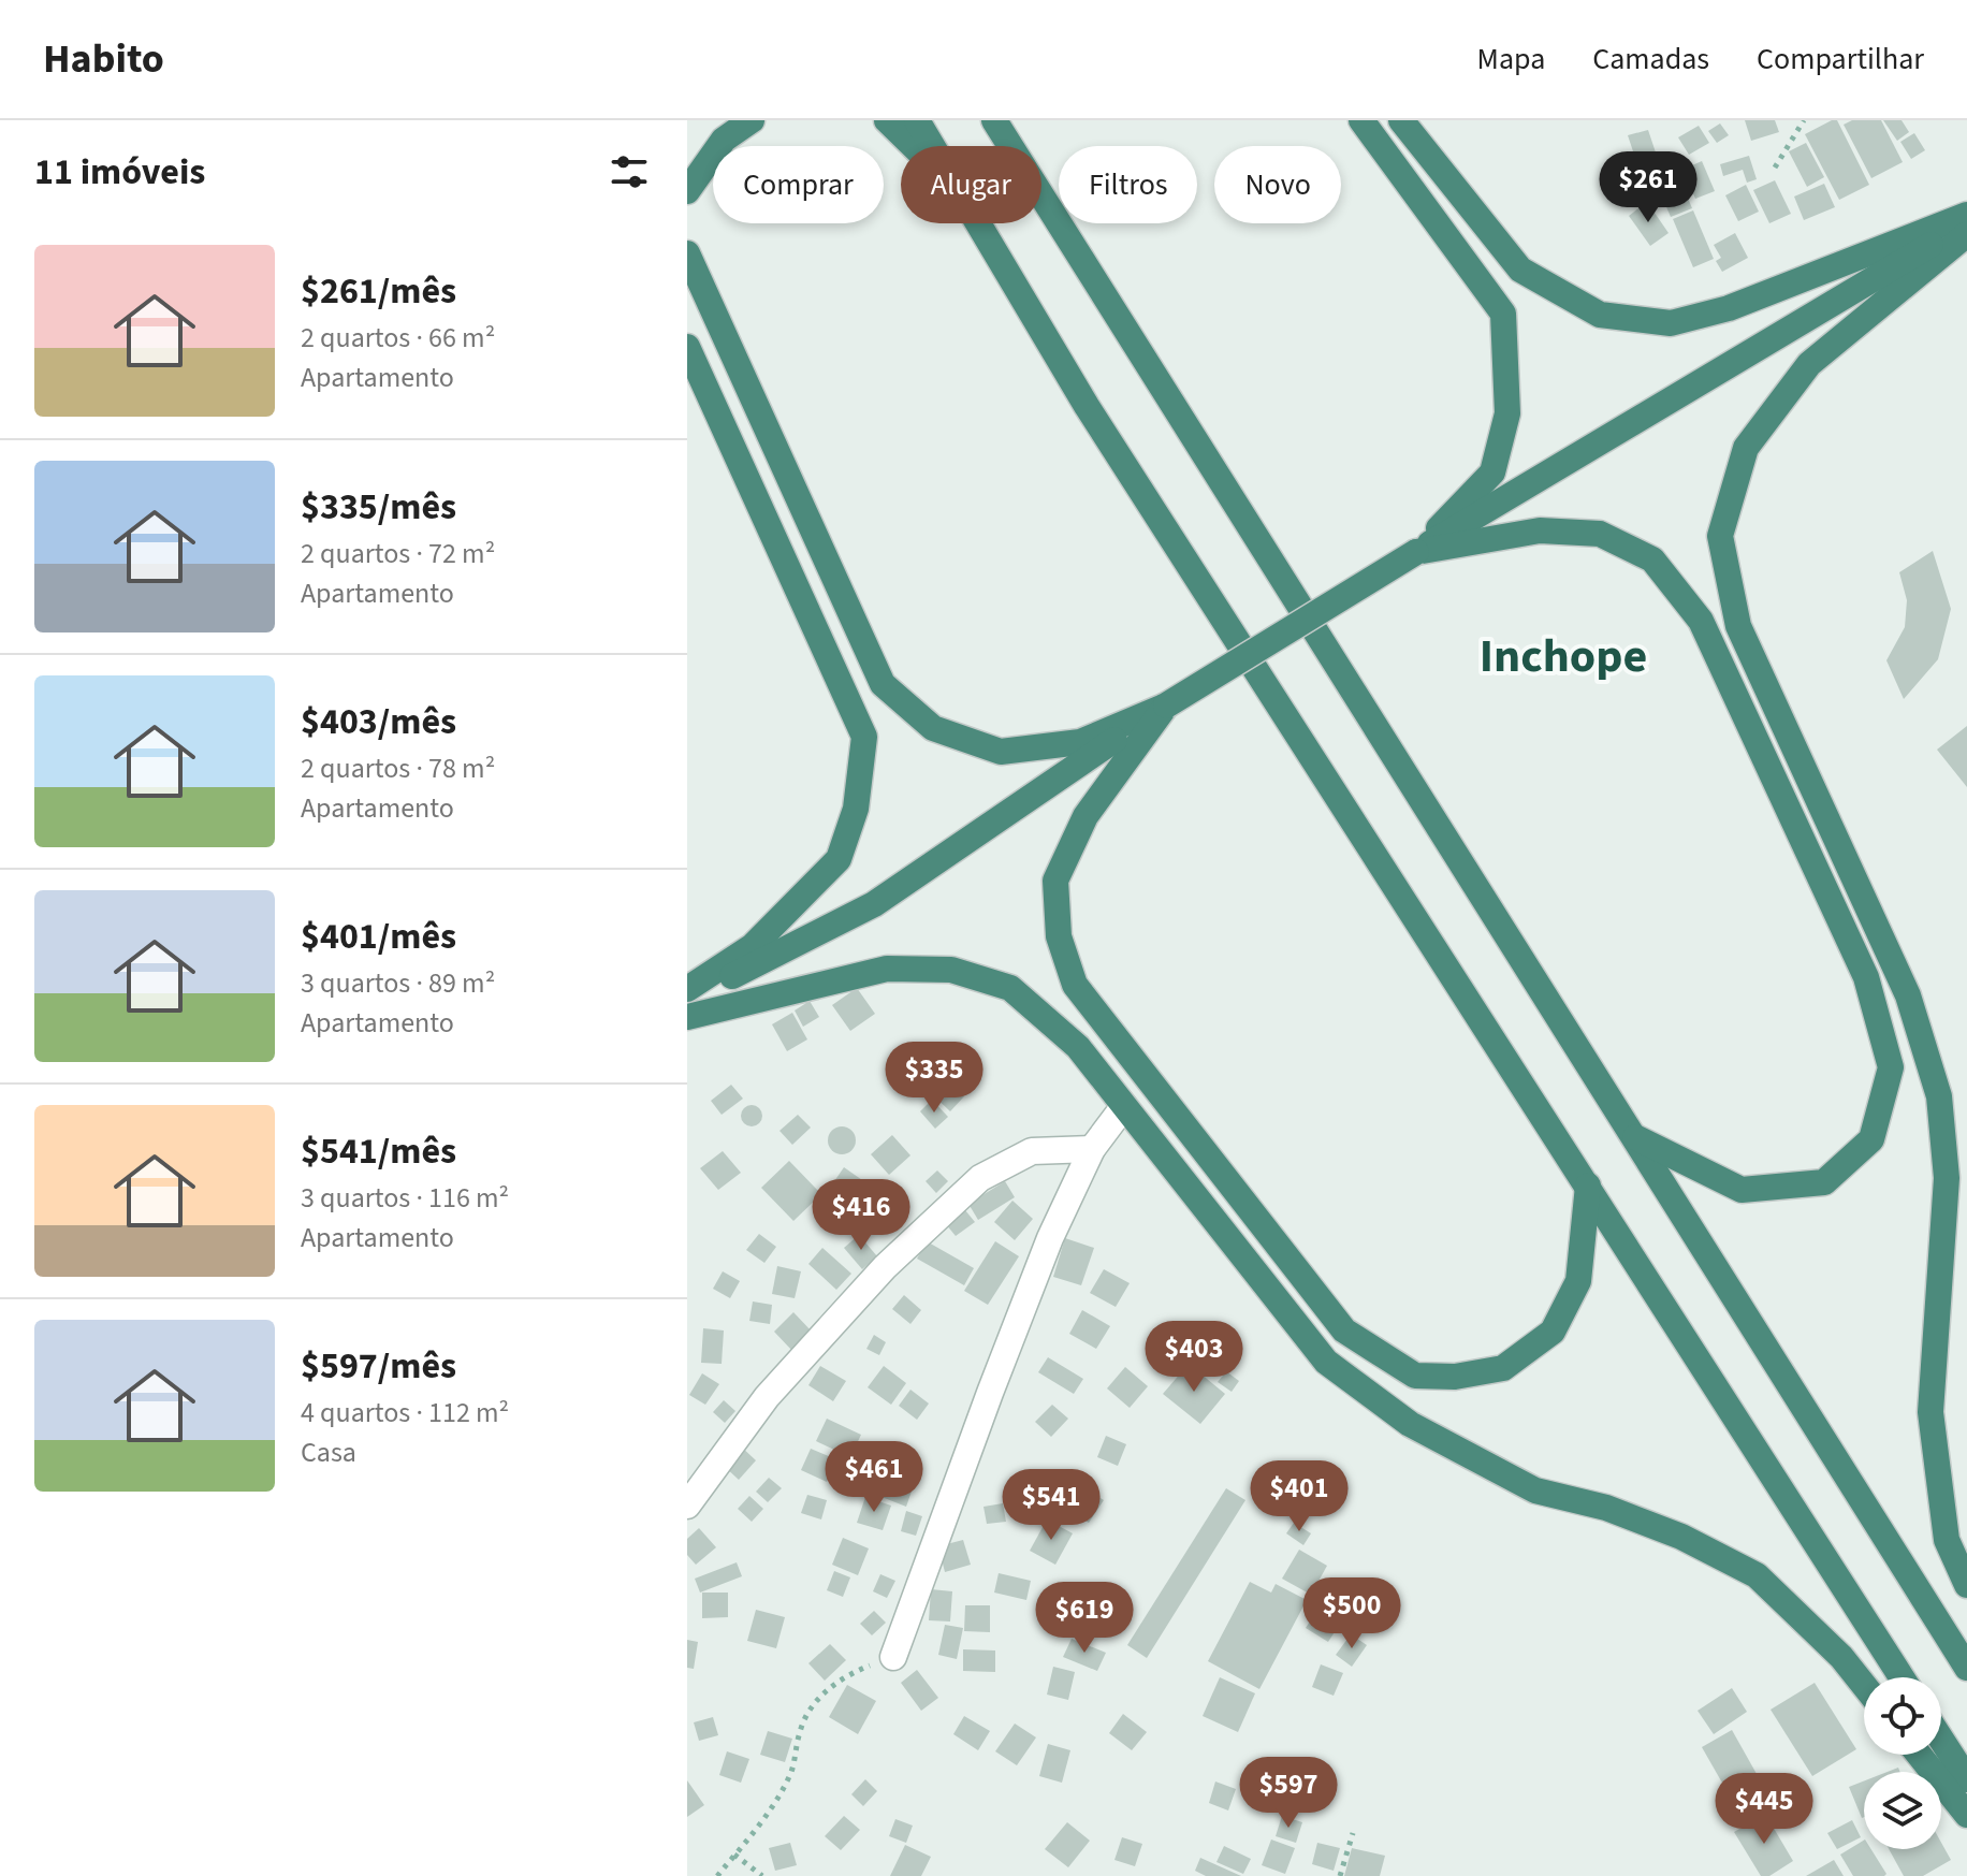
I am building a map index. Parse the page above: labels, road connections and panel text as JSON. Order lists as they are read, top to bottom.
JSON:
{
  "districts": ["Inchope"],
  "page": {
    "header": "Habito",
    "nav": ["Mapa", "Camadas", "Compartilhar"],
    "heading": "11 imóveis",
    "chip": [
      "Comprar",
      "Alugar",
      "Filtros",
      "Novo"
    ],
    "price": [
      "$261",
      "$335",
      "$416",
      "$403",
      "$461",
      "$401",
      "$541",
      "$500",
      "$619",
      "$597",
      "$445"
    ],
    "list": [
      {
        "name": "$261/mês",
        "note": "2 quartos · 66 m² · Apartamento"
      },
      {
        "name": "$335/mês",
        "note": "2 quartos · 72 m² · Apartamento"
      },
      {
        "name": "$403/mês",
        "note": "2 quartos · 78 m² · Apartamento"
      },
      {
        "name": "$401/mês",
        "note": "3 quartos · 89 m² · Apartamento"
      },
      {
        "name": "$541/mês",
        "note": "3 quartos · 116 m² · Apartamento"
      },
      {
        "name": "$597/mês",
        "note": "4 quartos · 112 m² · Casa"
      }
    ]
  }
}
